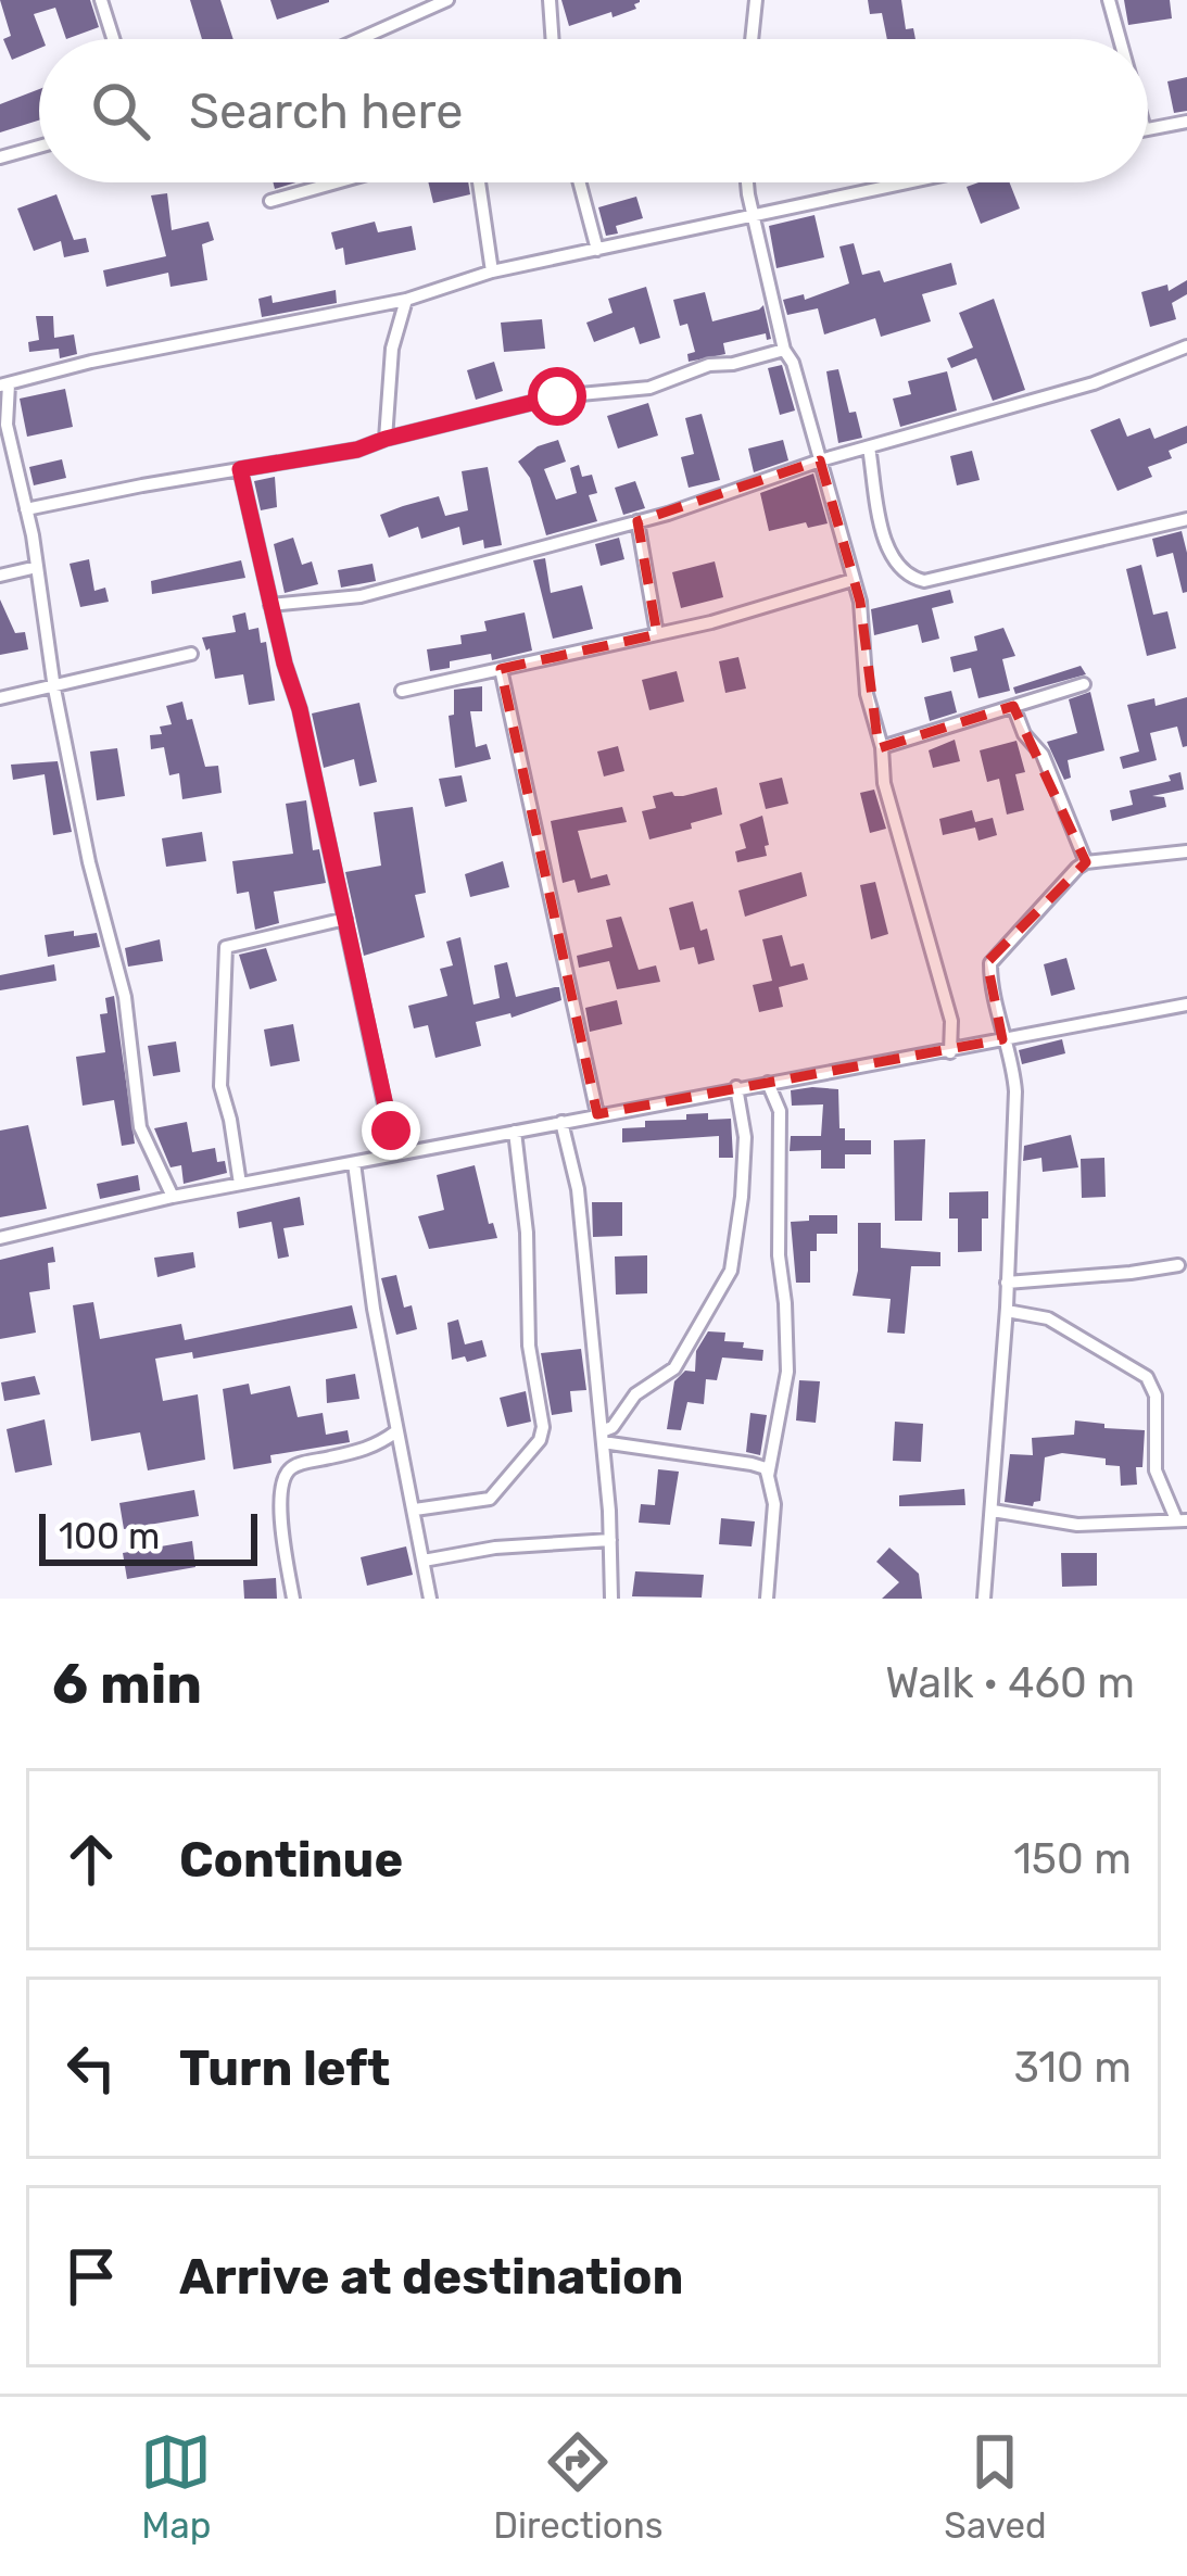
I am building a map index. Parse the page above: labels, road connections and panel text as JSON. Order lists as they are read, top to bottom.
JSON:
{
  "scale_bar": "100 m",
  "page": {
    "search": "Search here",
    "scale": "100 m",
    "heading": ["6 min", "Walk · 460 m"],
    "list": [
      ["Continue", "150 m"],
      ["Turn left", "310 m"],
      "Arrive at destination"
    ],
    "nav": ["Map", "Directions", "Saved"]
  }
}
